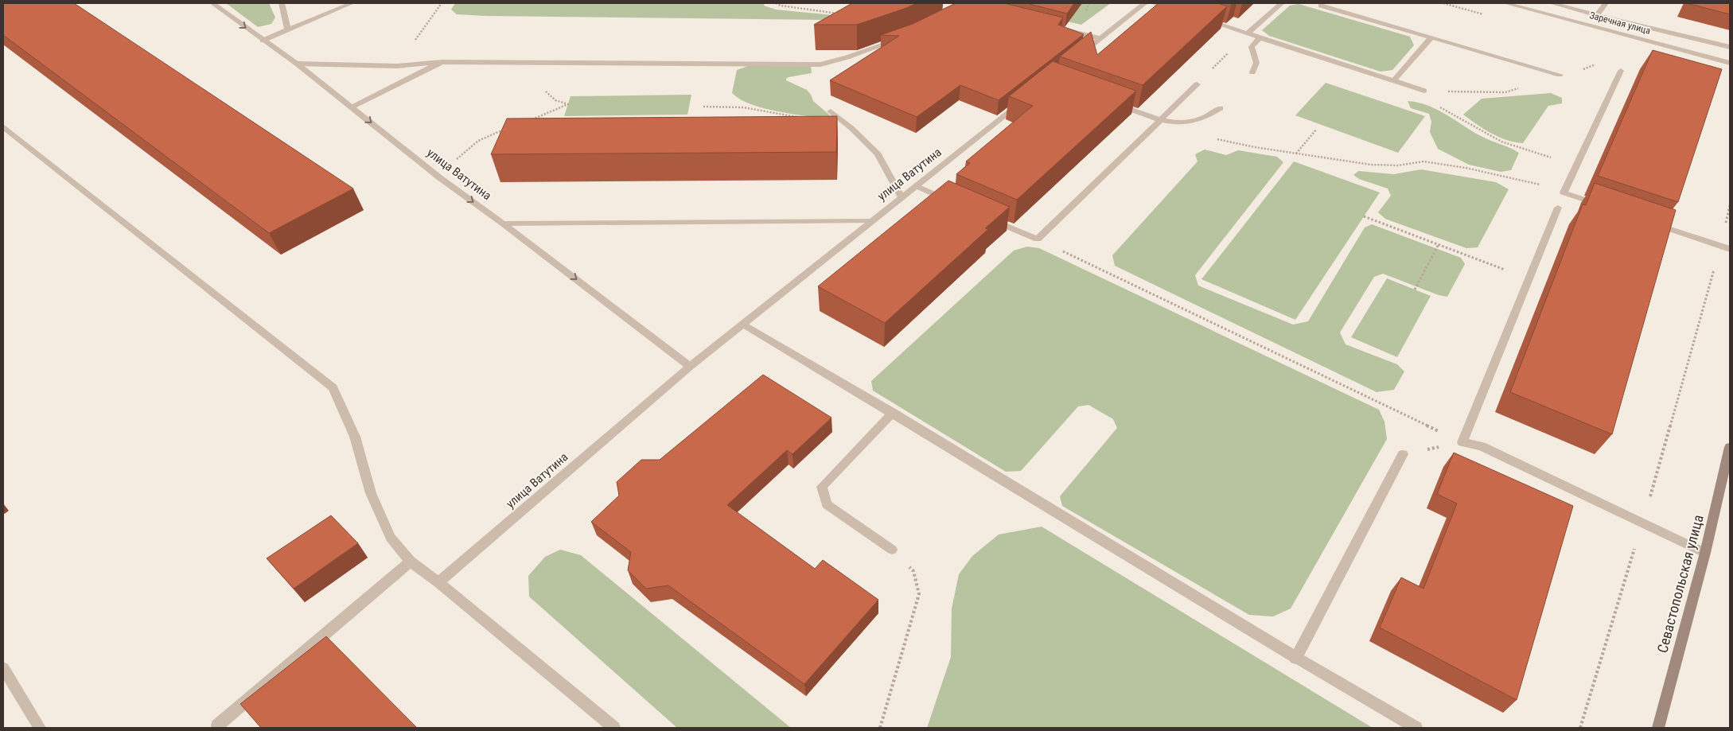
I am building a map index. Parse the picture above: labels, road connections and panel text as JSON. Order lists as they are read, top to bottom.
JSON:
{
  "streets": {
    "main road": ["Севастопольская улица"],
    "street": ["Заречная улица", "улица Ватутина"]
  },
  "one_way": ["улица Ватутина"]
}
